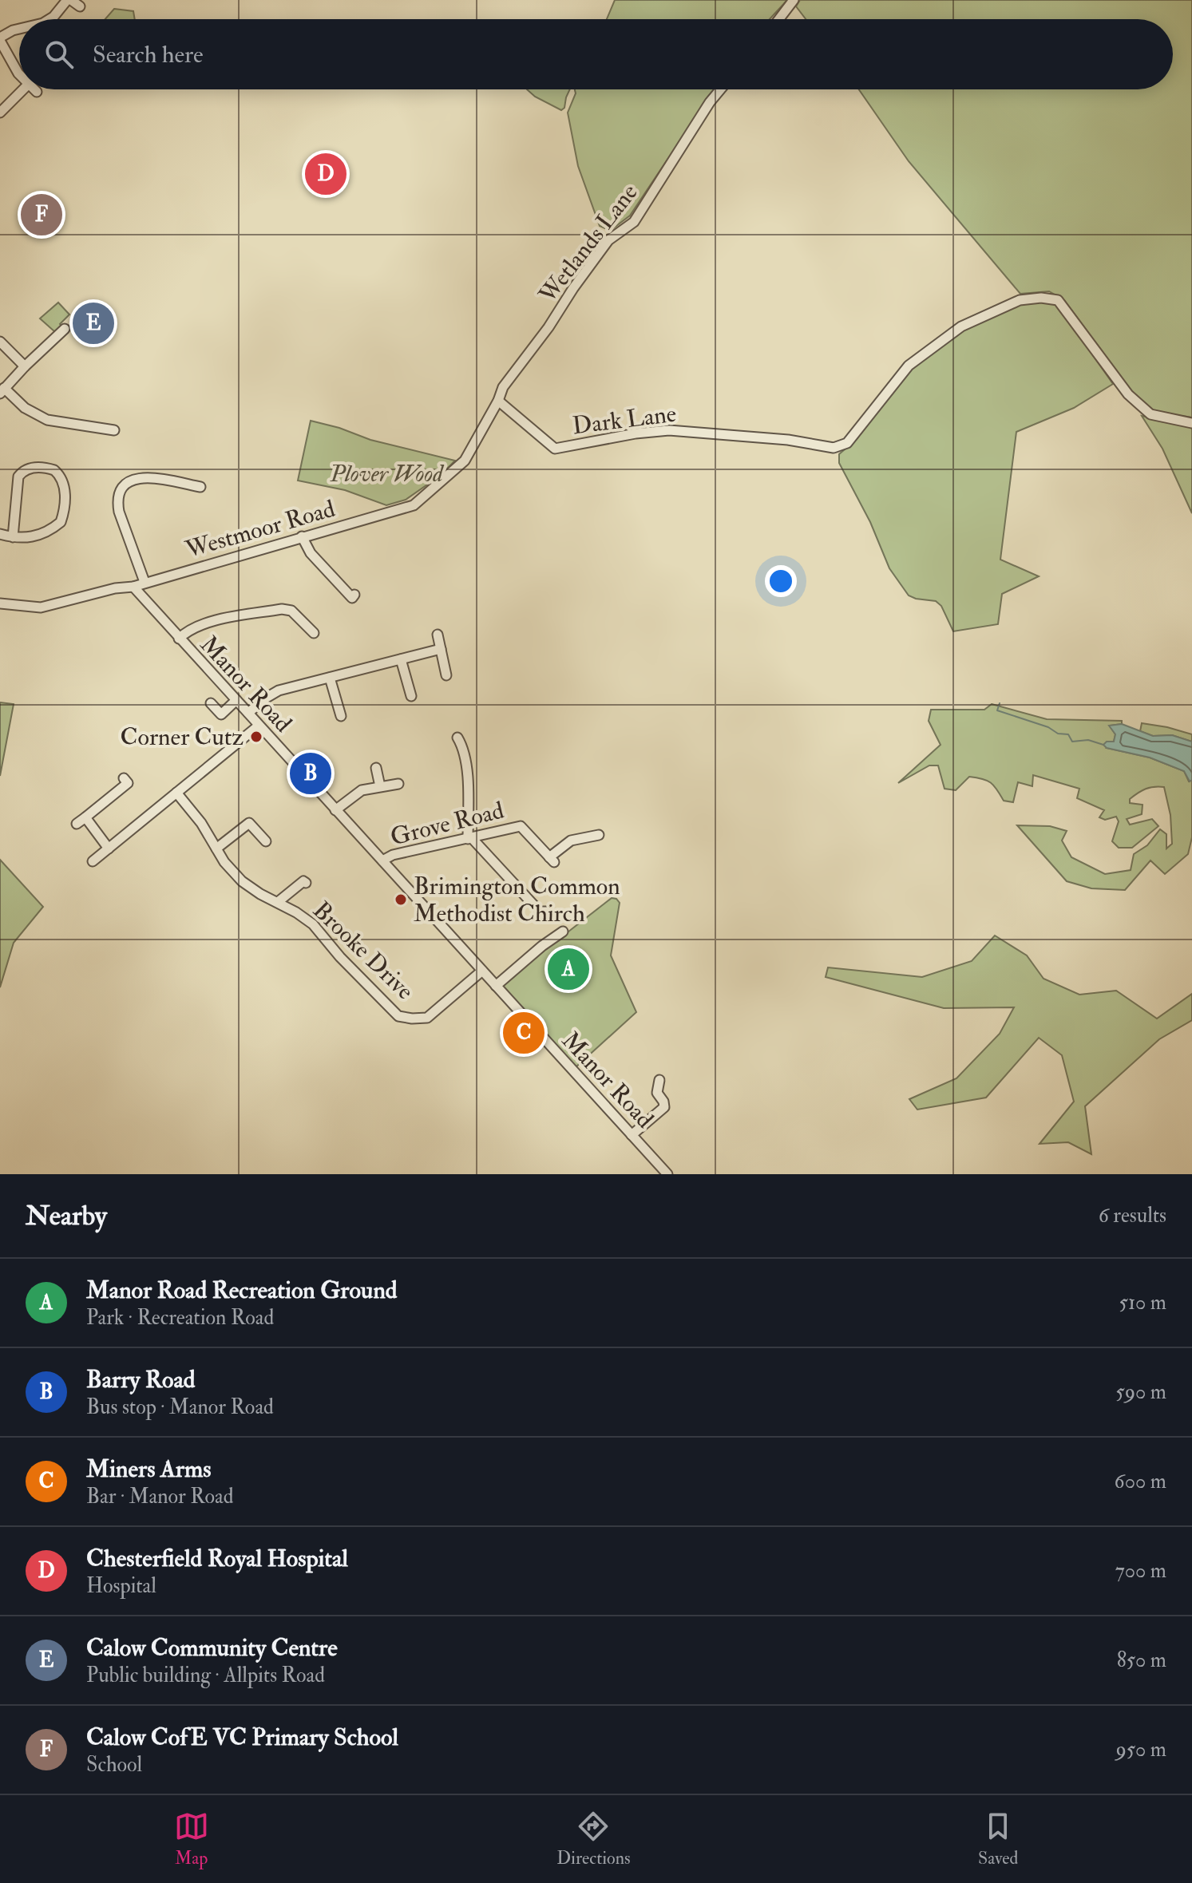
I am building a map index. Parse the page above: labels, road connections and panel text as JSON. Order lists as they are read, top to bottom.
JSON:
{
  "streets": {
    "street": [
      "Wetlands Lane",
      "Dark Lane",
      "Westmoor Road",
      "Manor Road",
      "Grove Road",
      "Brooke Drive"
    ]
  },
  "crossings": [
    ["Wetlands Lane", "Dark Lane"],
    ["Wetlands Lane", "Westmoor Road"],
    ["Dark Lane", "Westmoor Road"],
    ["Westmoor Road", "Manor Road"],
    ["Manor Road", "Grove Road"],
    ["Manor Road", "Brooke Drive"]
  ],
  "parks": ["Plover Wood"],
  "places": ["Corner Cutz", "Brimington Common Methodist Chirch"],
  "page": {
    "search": "Search here",
    "pins": [
      "D",
      "F",
      "E",
      "B",
      "A",
      "C"
    ],
    "heading": ["Nearby", "6 results"],
    "list": [
      {
        "mark": "A",
        "name": "Manor Road Recreation Ground",
        "note": "Park · Recreation Road",
        "value": "510 m"
      },
      {
        "mark": "B",
        "name": "Barry Road",
        "note": "Bus stop · Manor Road",
        "value": "590 m"
      },
      {
        "mark": "C",
        "name": "Miners Arms",
        "note": "Bar · Manor Road",
        "value": "600 m"
      },
      {
        "mark": "D",
        "name": "Chesterfield Royal Hospital",
        "note": "Hospital",
        "value": "700 m"
      },
      {
        "mark": "E",
        "name": "Calow Community Centre",
        "note": "Public building · Allpits Road",
        "value": "850 m"
      },
      {
        "mark": "F",
        "name": "Calow CofE VC Primary School",
        "note": "School",
        "value": "950 m"
      }
    ],
    "nav": ["Map", "Directions", "Saved"]
  }
}
